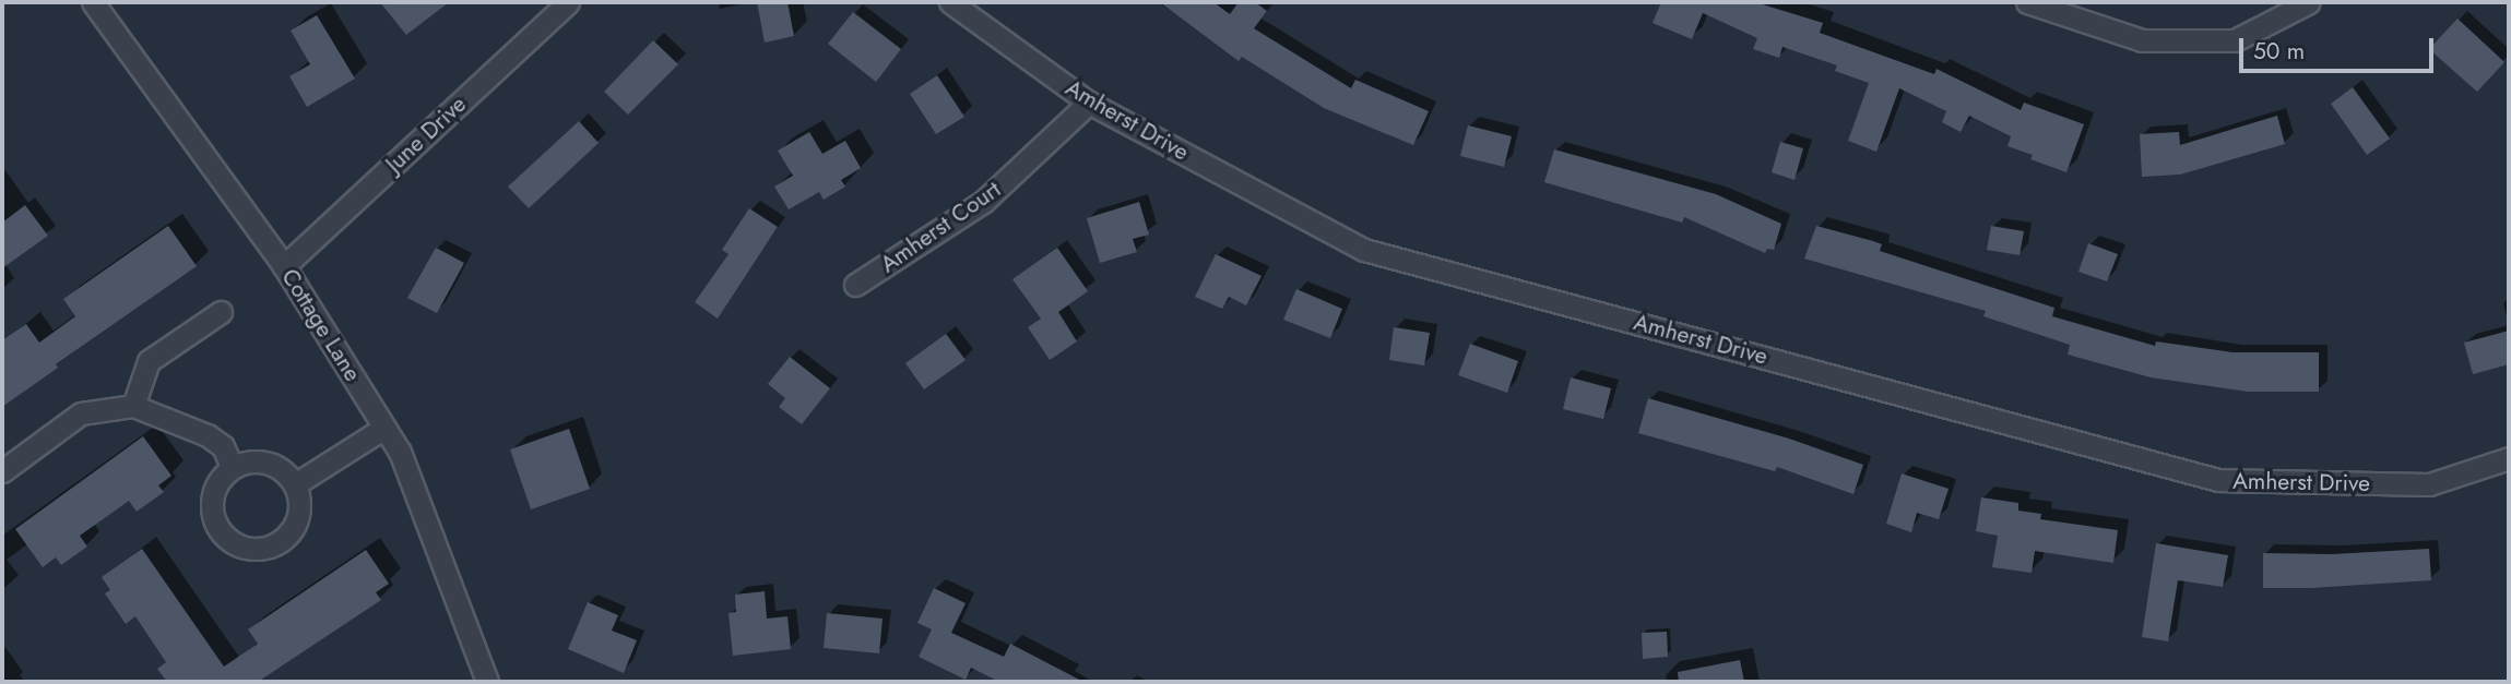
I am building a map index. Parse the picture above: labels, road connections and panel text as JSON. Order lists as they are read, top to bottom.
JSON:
{
  "streets": {
    "street": [
      "Amherst Drive",
      "June Drive",
      "Amherst Court",
      "Cottage Lane"
    ]
  },
  "crossings": [
    ["Amherst Drive", "Amherst Court"],
    ["June Drive", "Cottage Lane"]
  ],
  "scale_bar": "50 m"
}
